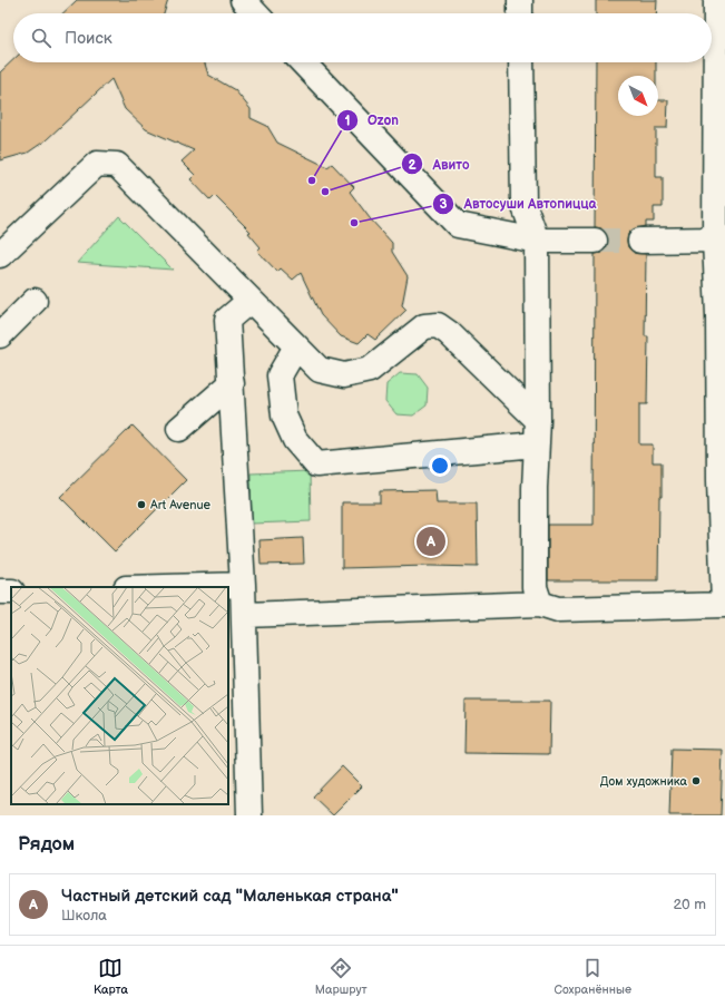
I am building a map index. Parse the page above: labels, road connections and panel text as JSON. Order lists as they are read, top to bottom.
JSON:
{
  "places": [
    "Ozon",
    "Авито",
    "Автосуши Автопицца",
    "Art Avenue",
    "Дом художника"
  ],
  "north": "bottom right",
  "page": {
    "search": "Поиск",
    "pins": "A",
    "heading": "Рядом",
    "list": [
      {
        "mark": "A",
        "name": "Частный детский сад \"Маленькая страна\"",
        "note": "Школа",
        "value": "20 m"
      }
    ],
    "nav": ["Карта", "Маршрут", "Сохранённые"]
  }
}
